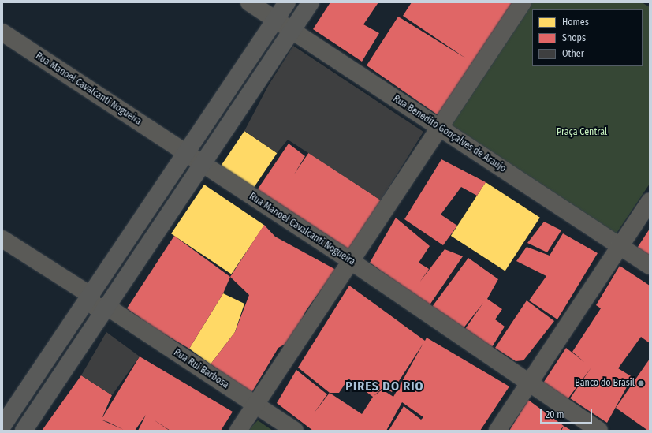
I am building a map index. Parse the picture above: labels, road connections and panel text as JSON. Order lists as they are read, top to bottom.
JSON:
{
  "streets": {
    "street": ["Rua Manoel Cavalcanti Nogueira", "Rua Benedito Gonçalves de Araujo", "Rua Rui Barbosa"]
  },
  "districts": ["PIRES DO RIO"],
  "parks": ["Praça Central"],
  "places": ["Banco do Brasil"],
  "legend": ["Homes", "Shops", "Other"],
  "scale_bar": "20 m"
}
